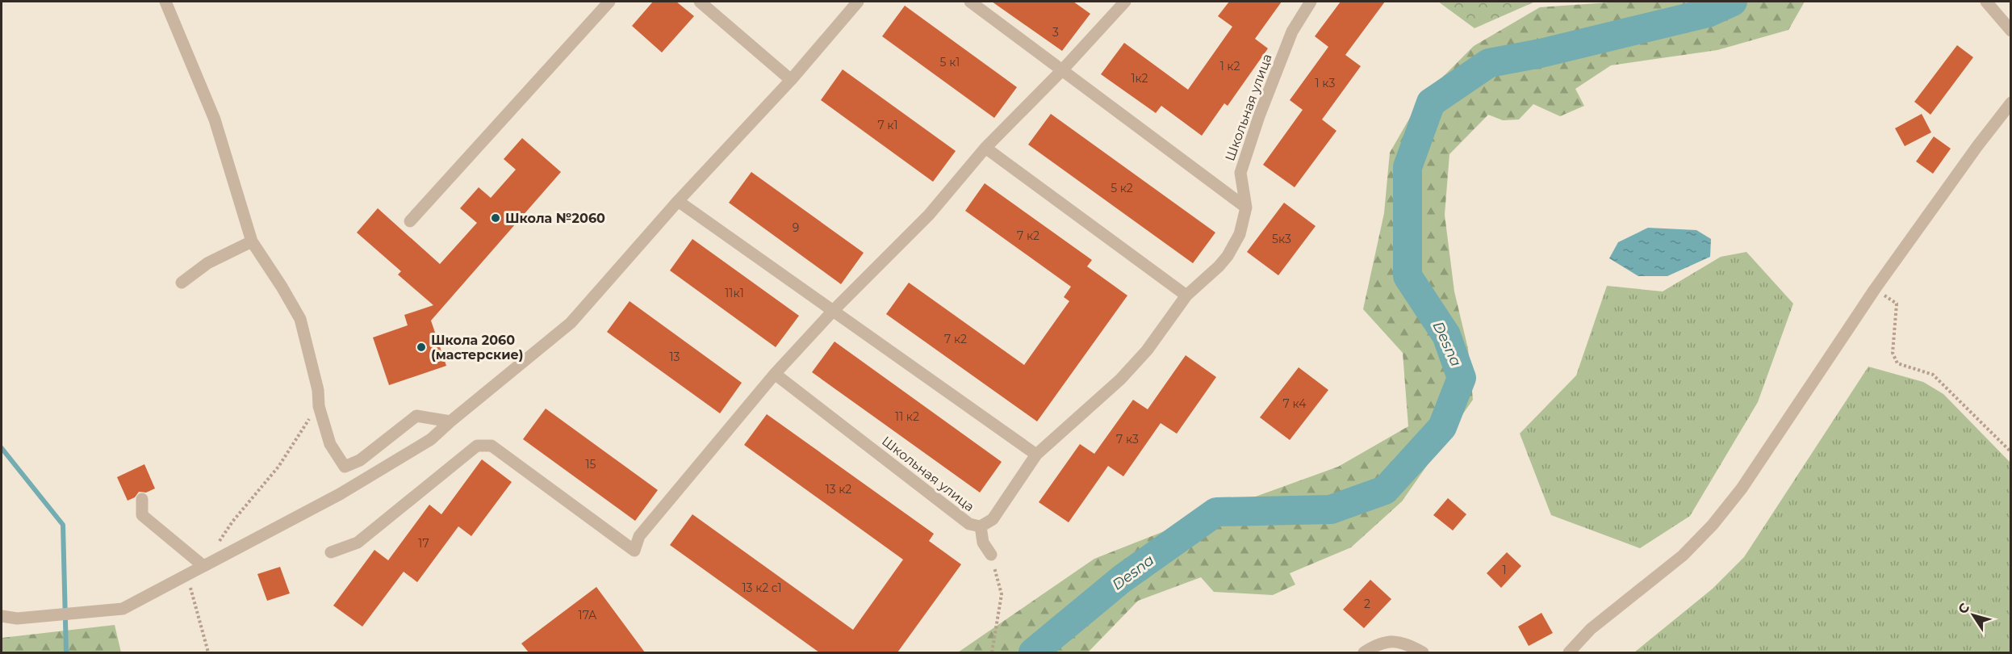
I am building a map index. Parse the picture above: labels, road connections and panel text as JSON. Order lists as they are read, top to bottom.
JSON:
{
  "streets": {
    "street": ["Школьная улица"]
  },
  "water": ["Desna"],
  "places": ["Школа №2060", "Школа 2060 (мастерские)"],
  "house_numbers": [
    "3",
    "5 к1",
    "1 к2",
    "1к2",
    "1 к3",
    "7 к1",
    "5 к2",
    "9",
    "7 к2",
    "5к3",
    "11к1",
    "7 к2",
    "13",
    "7 к4",
    "11 к2",
    "7 к3",
    "15",
    "13 к2",
    "17",
    "1",
    "13 к2 с1",
    "2",
    "17А"
  ],
  "north": "top left"
}
